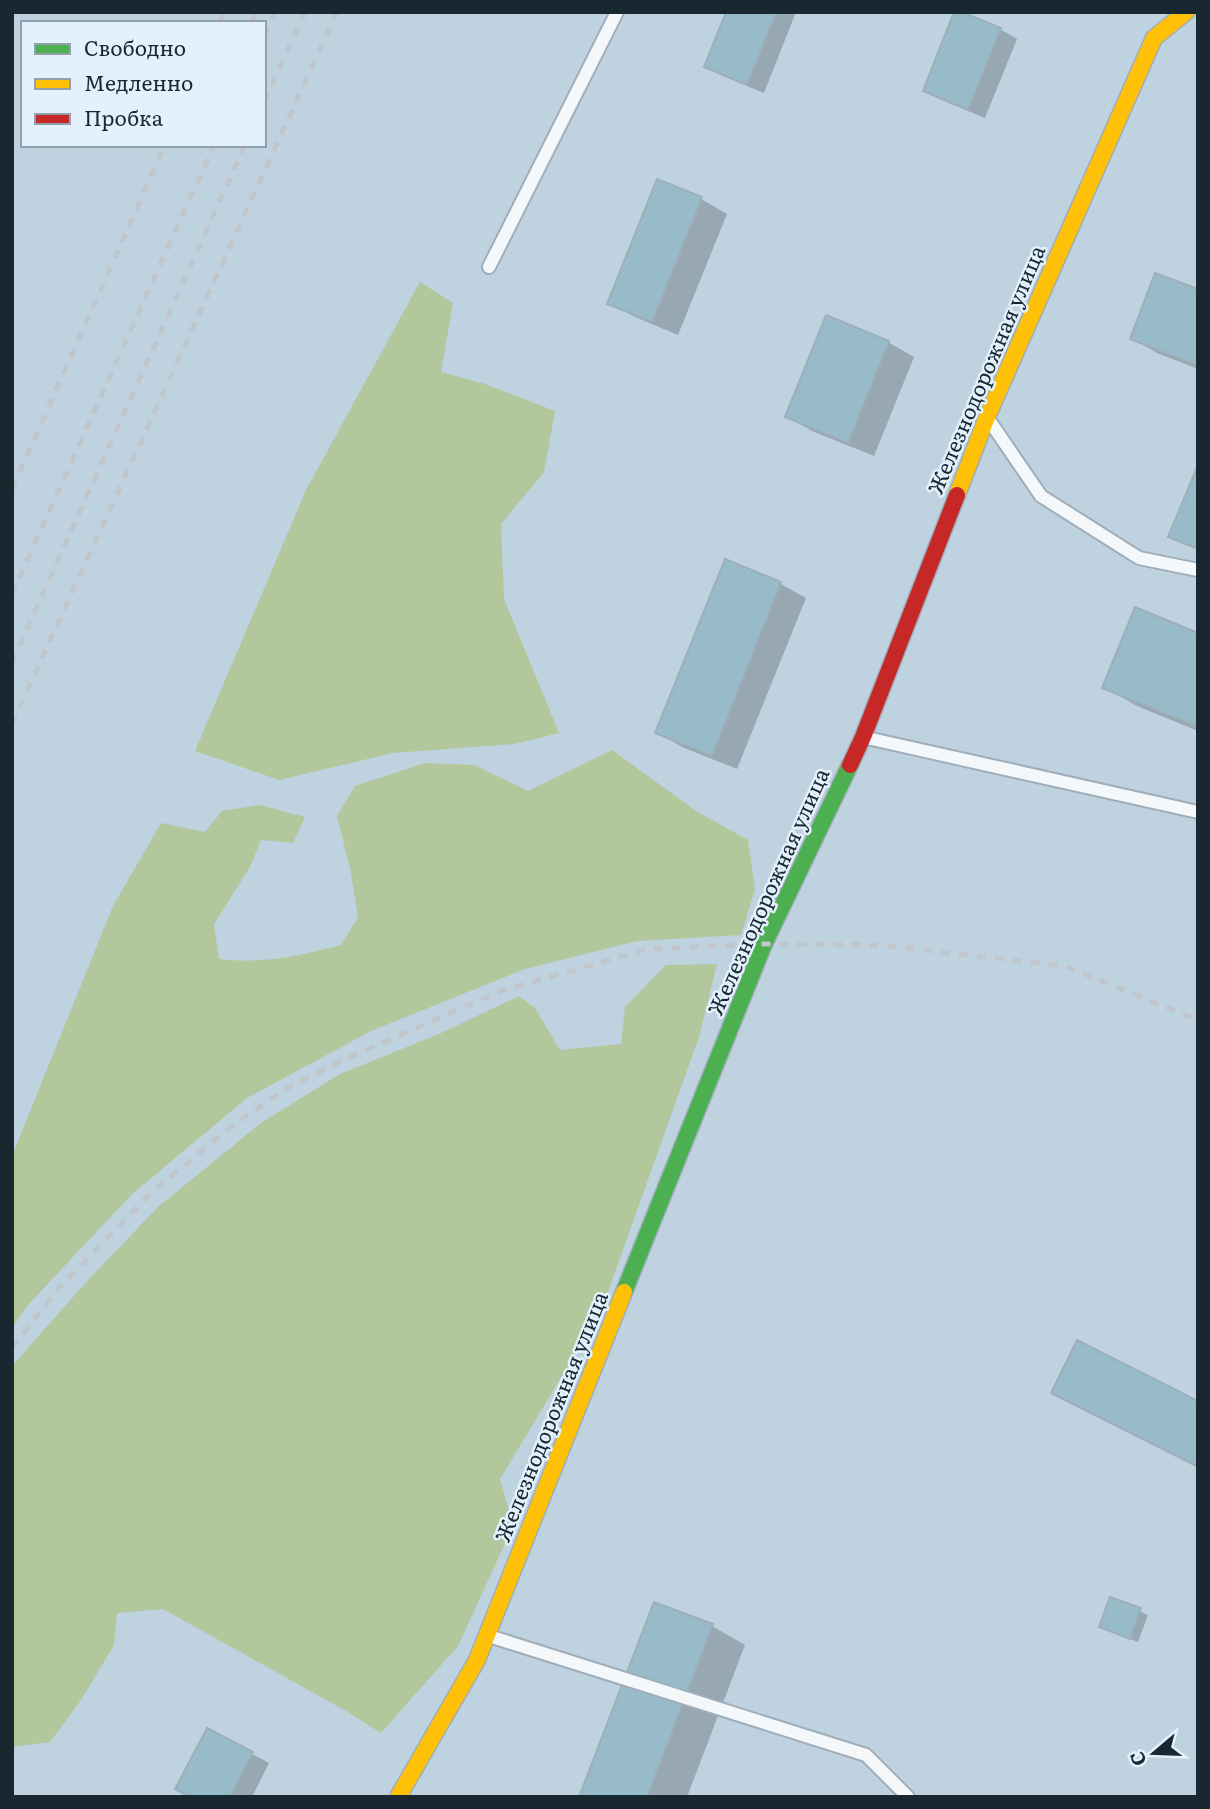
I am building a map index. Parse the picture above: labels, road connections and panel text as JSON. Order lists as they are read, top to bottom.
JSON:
{
  "streets": {
    "street": ["Железнодорожная улица"]
  },
  "legend": ["Свободно", "Медленно", "Пробка"],
  "north": "left"
}
